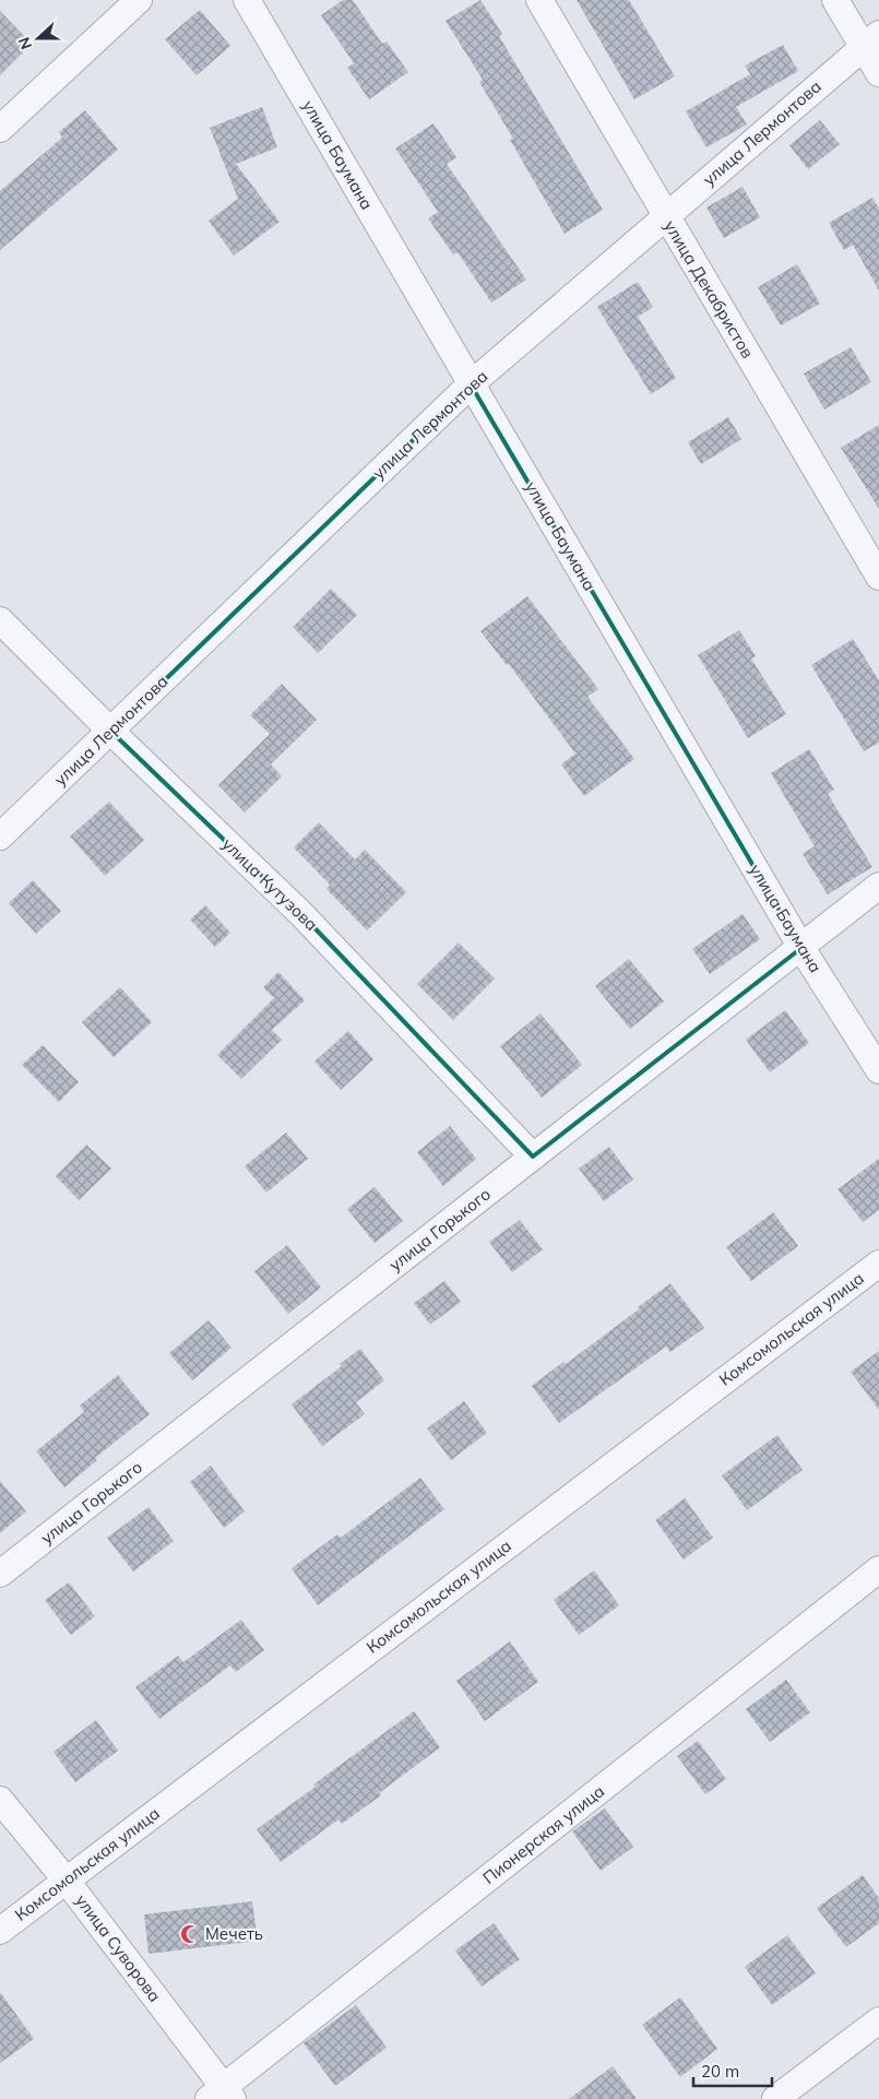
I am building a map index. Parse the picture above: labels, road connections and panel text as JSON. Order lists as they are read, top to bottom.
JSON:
{
  "streets": {
    "street": [
      "улица Лермонтова",
      "улица Баумана",
      "улица Декабристов",
      "улица Кутузова",
      "улица Горького",
      "Комсомольская улица",
      "Пионерская улица",
      "улица Суворова"
    ]
  },
  "crossings": [
    ["улица Лермонтова", "улица Баумана"],
    ["улица Лермонтова", "улица Декабристов"],
    ["улица Лермонтова", "улица Кутузова"],
    ["улица Баумана", "улица Горького"],
    ["улица Кутузова", "улица Горького"],
    ["Комсомольская улица", "улица Суворова"],
    ["Пионерская улица", "улица Суворова"]
  ],
  "places": {
    "mosque": ["Мечеть"]
  },
  "scale_bar": "20 m",
  "north": "left"
}
